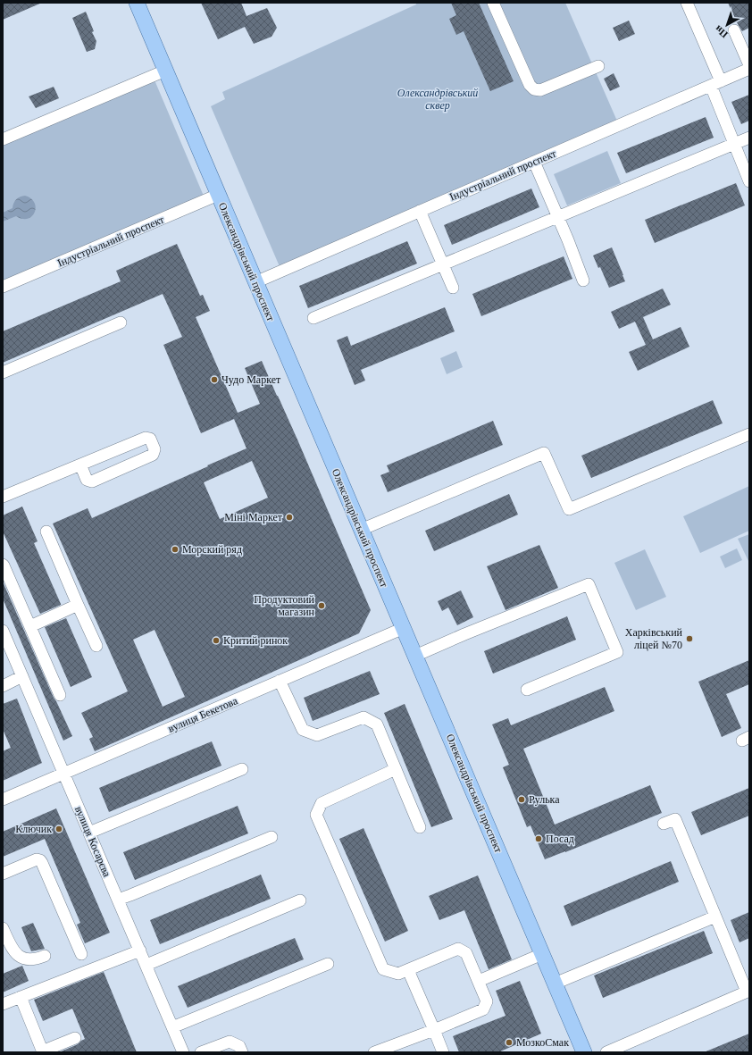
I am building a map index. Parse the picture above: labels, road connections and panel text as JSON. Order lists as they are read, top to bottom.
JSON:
{
  "streets": {
    "main road": ["Олександрівський проспект"],
    "street": ["Індустріальний проспект", "вулиця Бекетова", "вулиця Косарєва"]
  },
  "crossings": [
    ["Індустріальний проспект", "Олександрівський проспект"],
    ["Олександрівський проспект", "вулиця Бекетова"],
    ["вулиця Бекетова", "вулиця Косарєва"]
  ],
  "parks": ["Олександрівський сквер"],
  "places": [
    "Чудо Маркет",
    "Міні Маркет",
    "Морский ряд",
    "Продуктовий магазин",
    "Харківський ліцей №70",
    "Критий ринок",
    "Рулька",
    "Ключик",
    "Посад",
    "МозкоСмак"
  ],
  "north": "bottom left"
}
